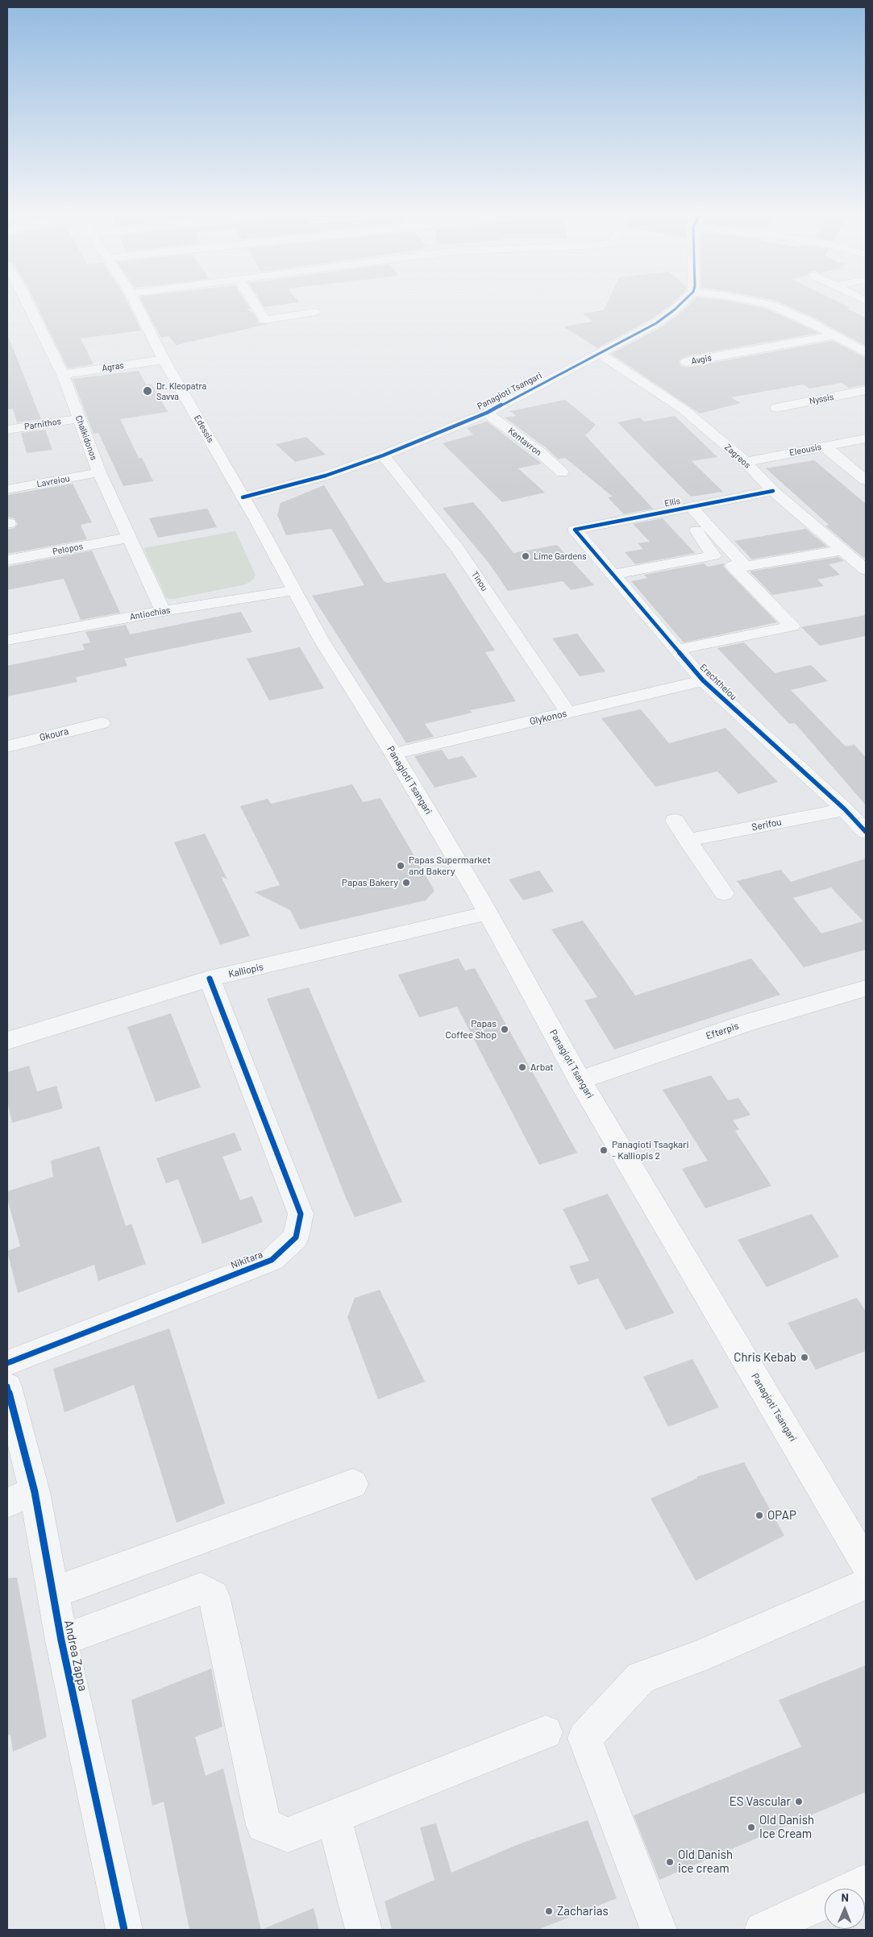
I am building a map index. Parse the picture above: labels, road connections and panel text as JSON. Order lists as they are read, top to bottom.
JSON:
{
  "streets": {
    "main road": ["Panagioti Tsangari", "Edessis"],
    "street": [
      "Avgis",
      "Agras",
      "Nyssis",
      "Parnithos",
      "Chalkidonos",
      "Kentavron",
      "Eleousis",
      "Zagreos",
      "Lavreiou",
      "Ellis",
      "Pelopos",
      "Tinou",
      "Antiochias",
      "Erechtheiou",
      "Glykonos",
      "Gkoura",
      "Serifou",
      "Kalliopis",
      "Efterpis",
      "Nikitara",
      "Andrea Zappa"
    ]
  },
  "crossings": [
    ["Agras", "Edessis"],
    ["Agras", "Chalkidonos"],
    ["Panagioti Tsangari", "Edessis"],
    ["Panagioti Tsangari", "Kentavron"],
    ["Panagioti Tsangari", "Zagreos"],
    ["Panagioti Tsangari", "Tinou"],
    ["Panagioti Tsangari", "Antiochias"],
    ["Panagioti Tsangari", "Glykonos"],
    ["Panagioti Tsangari", "Kalliopis"],
    ["Panagioti Tsangari", "Efterpis"],
    ["Parnithos", "Chalkidonos"],
    ["Chalkidonos", "Lavreiou"],
    ["Chalkidonos", "Pelopos"],
    ["Chalkidonos", "Antiochias"],
    ["Eleousis", "Zagreos"],
    ["Zagreos", "Ellis"],
    ["Ellis", "Erechtheiou"],
    ["Tinou", "Glykonos"],
    ["Erechtheiou", "Glykonos"],
    ["Erechtheiou", "Serifou"],
    ["Kalliopis", "Nikitara"]
  ],
  "places": [
    "Dr. Kleopatra Savva",
    "Lime Gardens",
    "Papas Supermarket and Bakery",
    "Papas Bakery",
    "Papas Coffee Shop",
    "Arbat",
    "Panagioti Tsagkari - Kalliopis 2",
    "Chris Kebab",
    "OPAP",
    "ES Vascular",
    "Old Danish Ice Cream",
    "Old Danish ice cream",
    "Zacharias"
  ],
  "north": "top"
}
